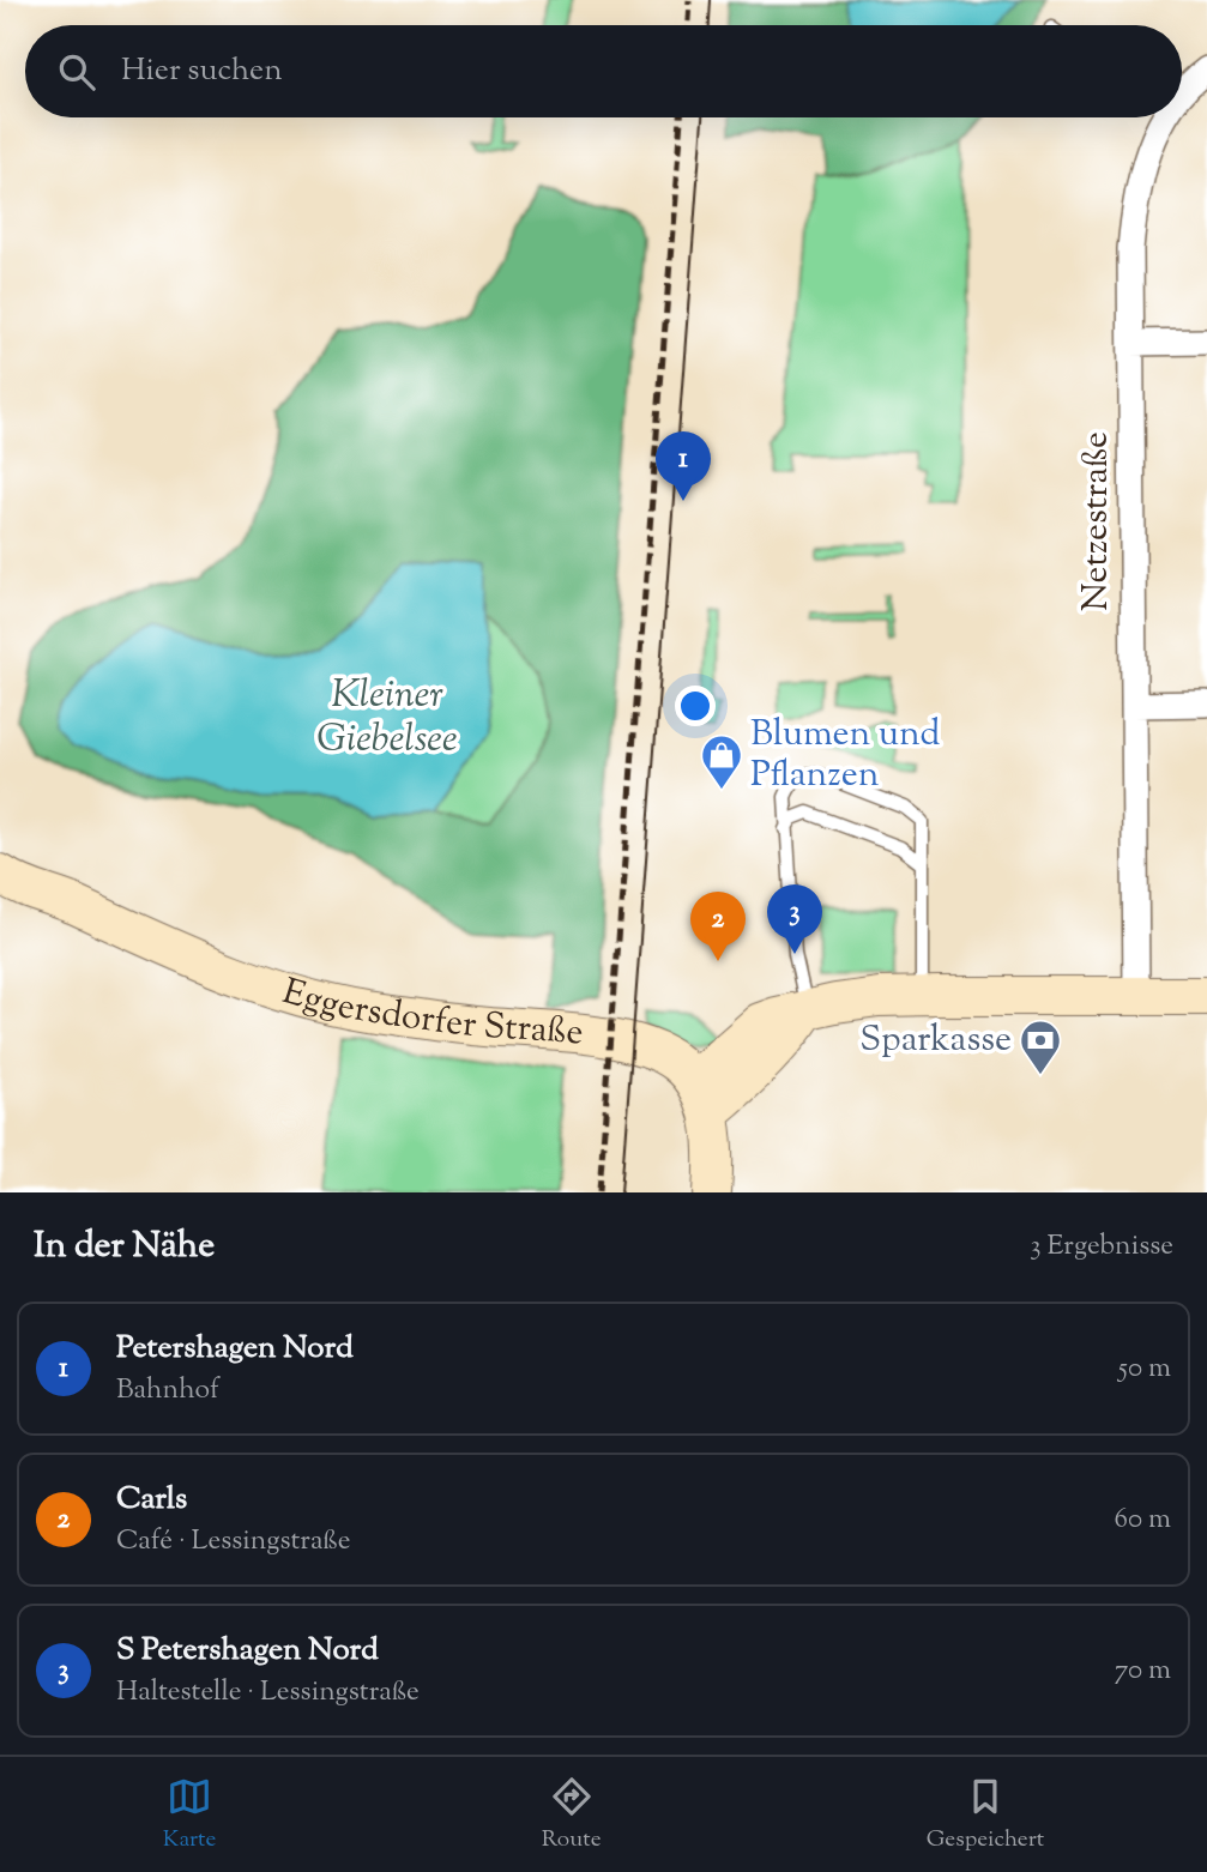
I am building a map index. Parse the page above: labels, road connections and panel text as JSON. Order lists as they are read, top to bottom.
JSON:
{
  "streets": {
    "street": ["Netzestraße", "Eggersdorfer Straße"]
  },
  "water": ["Kleiner Giebelsee"],
  "places": {
    "shop": ["Blumen und Pflanzen"],
    "bank": ["Sparkasse"]
  },
  "page": {
    "search": "Hier suchen",
    "pins": ["1", "3", "2"],
    "heading": ["In der Nähe", "3 Ergebnisse"],
    "list": [
      {
        "mark": "1",
        "name": "Petershagen Nord",
        "note": "Bahnhof",
        "value": "50 m"
      },
      {
        "mark": "2",
        "name": "Carls",
        "note": "Café · Lessingstraße",
        "value": "60 m"
      },
      {
        "mark": "3",
        "name": "S Petershagen Nord",
        "note": "Haltestelle · Lessingstraße",
        "value": "70 m"
      }
    ],
    "nav": ["Karte", "Route", "Gespeichert"]
  }
}
